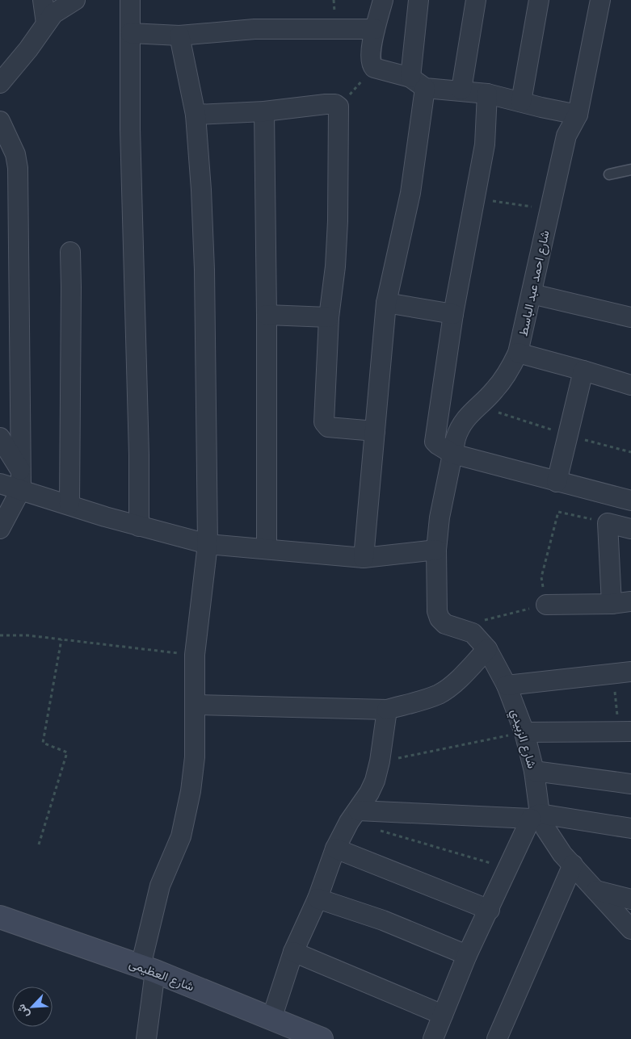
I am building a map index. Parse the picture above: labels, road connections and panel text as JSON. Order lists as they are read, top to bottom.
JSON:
{
  "streets": {
    "street": ["شارع احمد عبد الباسط", "شارع الزبيدي", "شارع العظيمى"]
  },
  "crossings": [
    ["شارع احمد عبد الباسط", "شارع الزبيدي"]
  ],
  "north": "bottom left"
}
